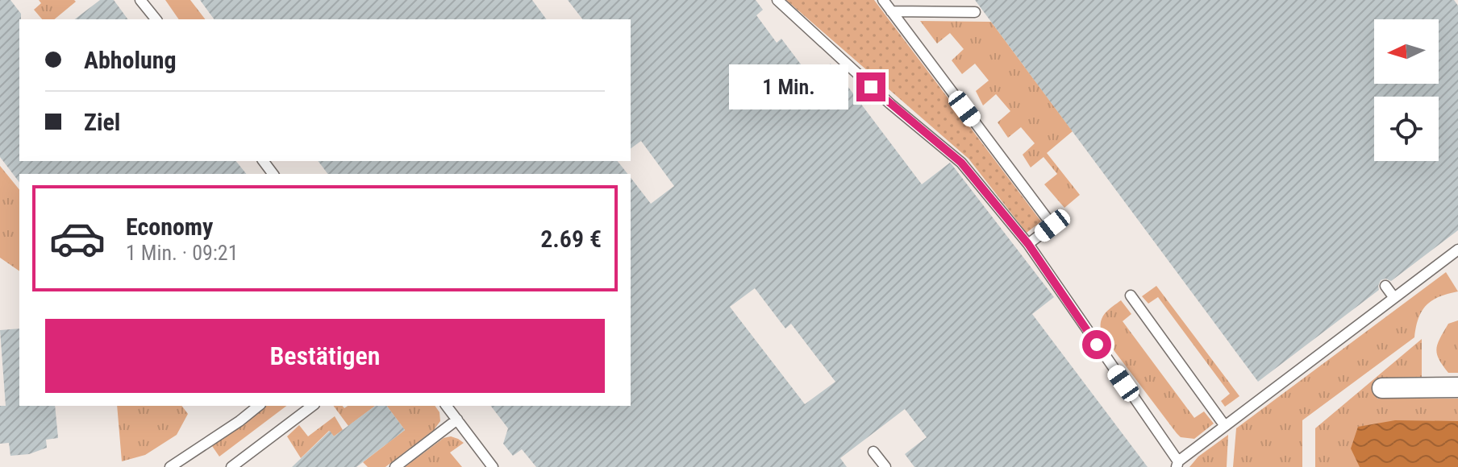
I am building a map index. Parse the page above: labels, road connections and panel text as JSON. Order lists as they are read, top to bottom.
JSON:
{
  "north": "left",
  "page": {
    "banner": ["Abholung", "Ziel"],
    "bubble": "1 Min.",
    "list": [
      {
        "name": "Economy",
        "note": "1 Min. · 09:21",
        "value": "2.69 €"
      }
    ],
    "buttons": "Bestätigen"
  }
}
